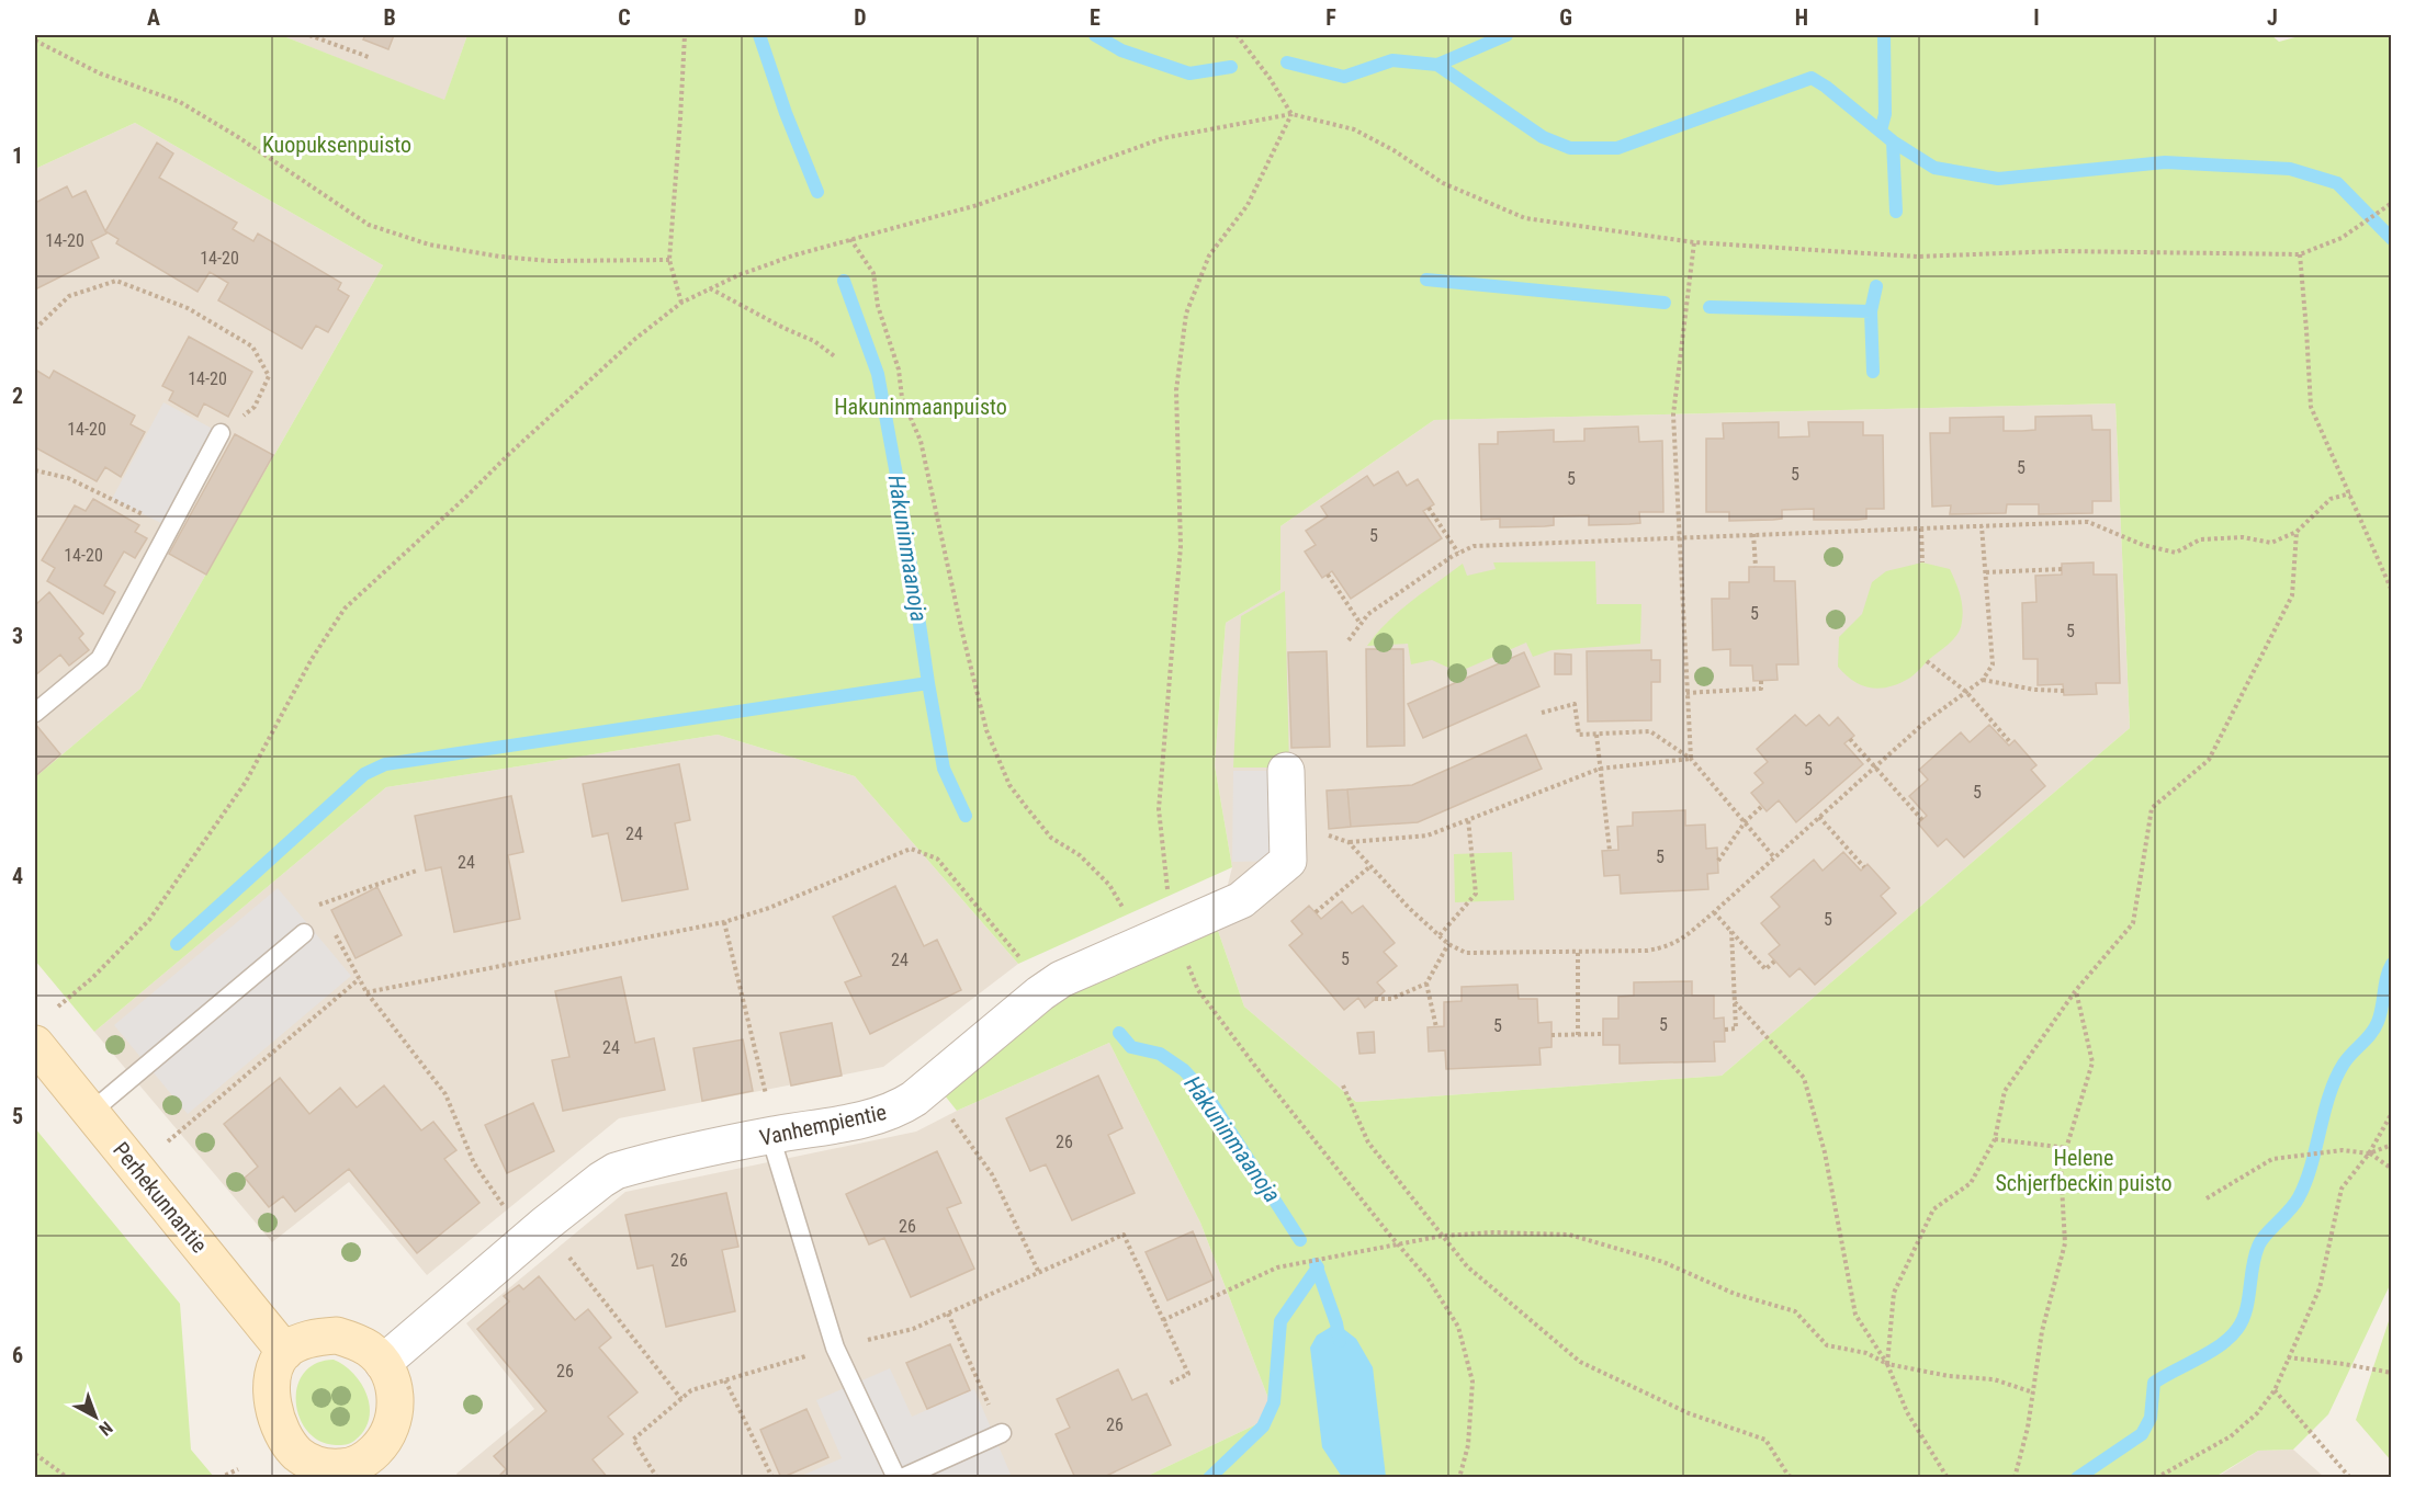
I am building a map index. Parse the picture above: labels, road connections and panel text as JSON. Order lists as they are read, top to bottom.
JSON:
{
  "streets": {
    "street": ["Vanhempientie", "Perhekunnantie"]
  },
  "crossings": [
    ["Vanhempientie", "Perhekunnantie"]
  ],
  "water": ["Hakuninmaanoja"],
  "parks": ["Kuopuksenpuisto", "Hakuninmaanpuisto", "Helene Schjerfbeckin puisto"],
  "house_numbers": [
    "14-20",
    "14-20",
    "14-20",
    "14-20",
    "5",
    "5",
    "5",
    "5",
    "14-20",
    "5",
    "5",
    "5",
    "5",
    "24",
    "5",
    "24",
    "5",
    "5",
    "24",
    "5",
    "5",
    "24",
    "26",
    "26",
    "26",
    "26",
    "26"
  ],
  "north": "bottom right",
  "grid": {
    "columns": [
      "A",
      "B",
      "C",
      "D",
      "E",
      "F",
      "G",
      "H",
      "I",
      "J"
    ],
    "rows": [
      "1",
      "2",
      "3",
      "4",
      "5",
      "6"
    ]
  }
}
